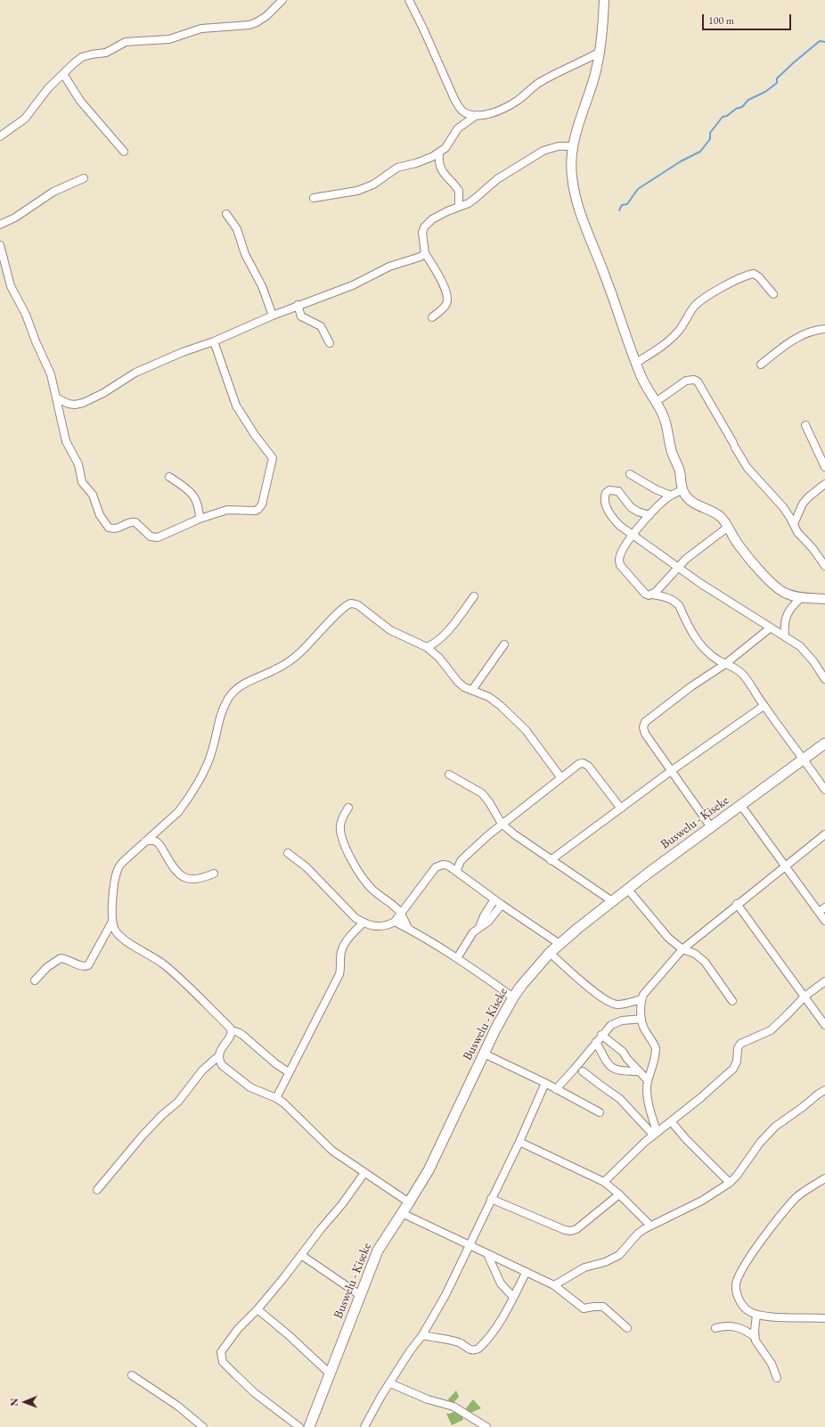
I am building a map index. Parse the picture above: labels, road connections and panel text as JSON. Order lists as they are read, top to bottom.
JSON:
{
  "streets": {
    "main road": ["Buswelu - Kiseke"]
  },
  "scale_bar": "100 m",
  "north": "left"
}
